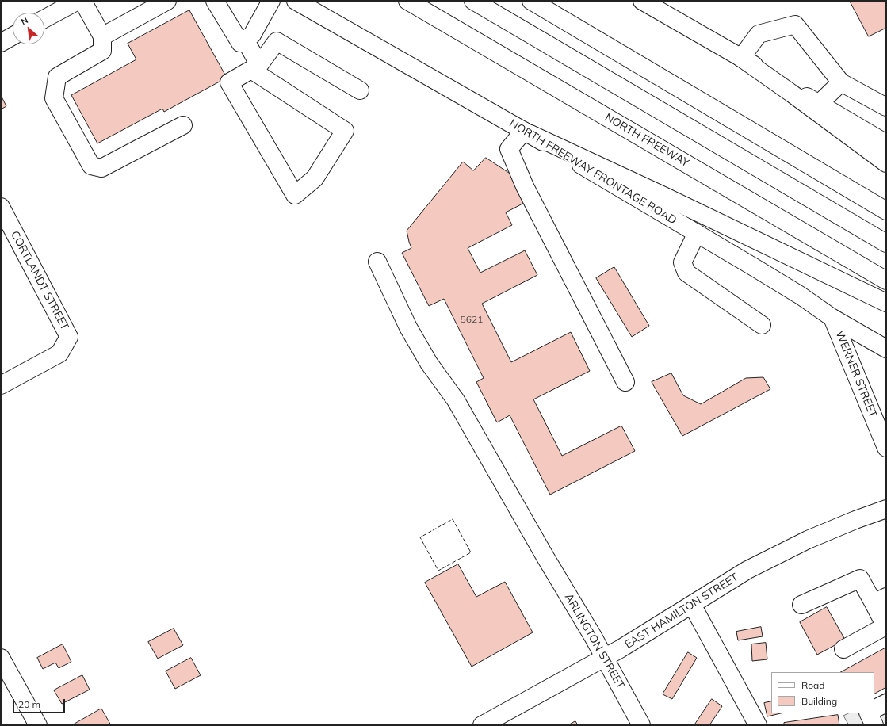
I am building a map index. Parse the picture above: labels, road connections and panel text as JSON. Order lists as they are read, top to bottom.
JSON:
{
  "streets": {
    "main road": [
      "NORTH FREEWAY",
      "NORTH FREEWAY FRONTAGE ROAD",
      "CORTLANDT STREET",
      "WERNER STREET",
      "EAST HAMILTON STREET",
      "ARLINGTON STREET"
    ]
  },
  "crossings": [
    ["NORTH FREEWAY FRONTAGE ROAD", "WERNER STREET"],
    ["EAST HAMILTON STREET", "ARLINGTON STREET"]
  ],
  "house_numbers": ["5621"],
  "legend": ["Road", "Building"],
  "scale_bar": "20 m",
  "north": "top left"
}
